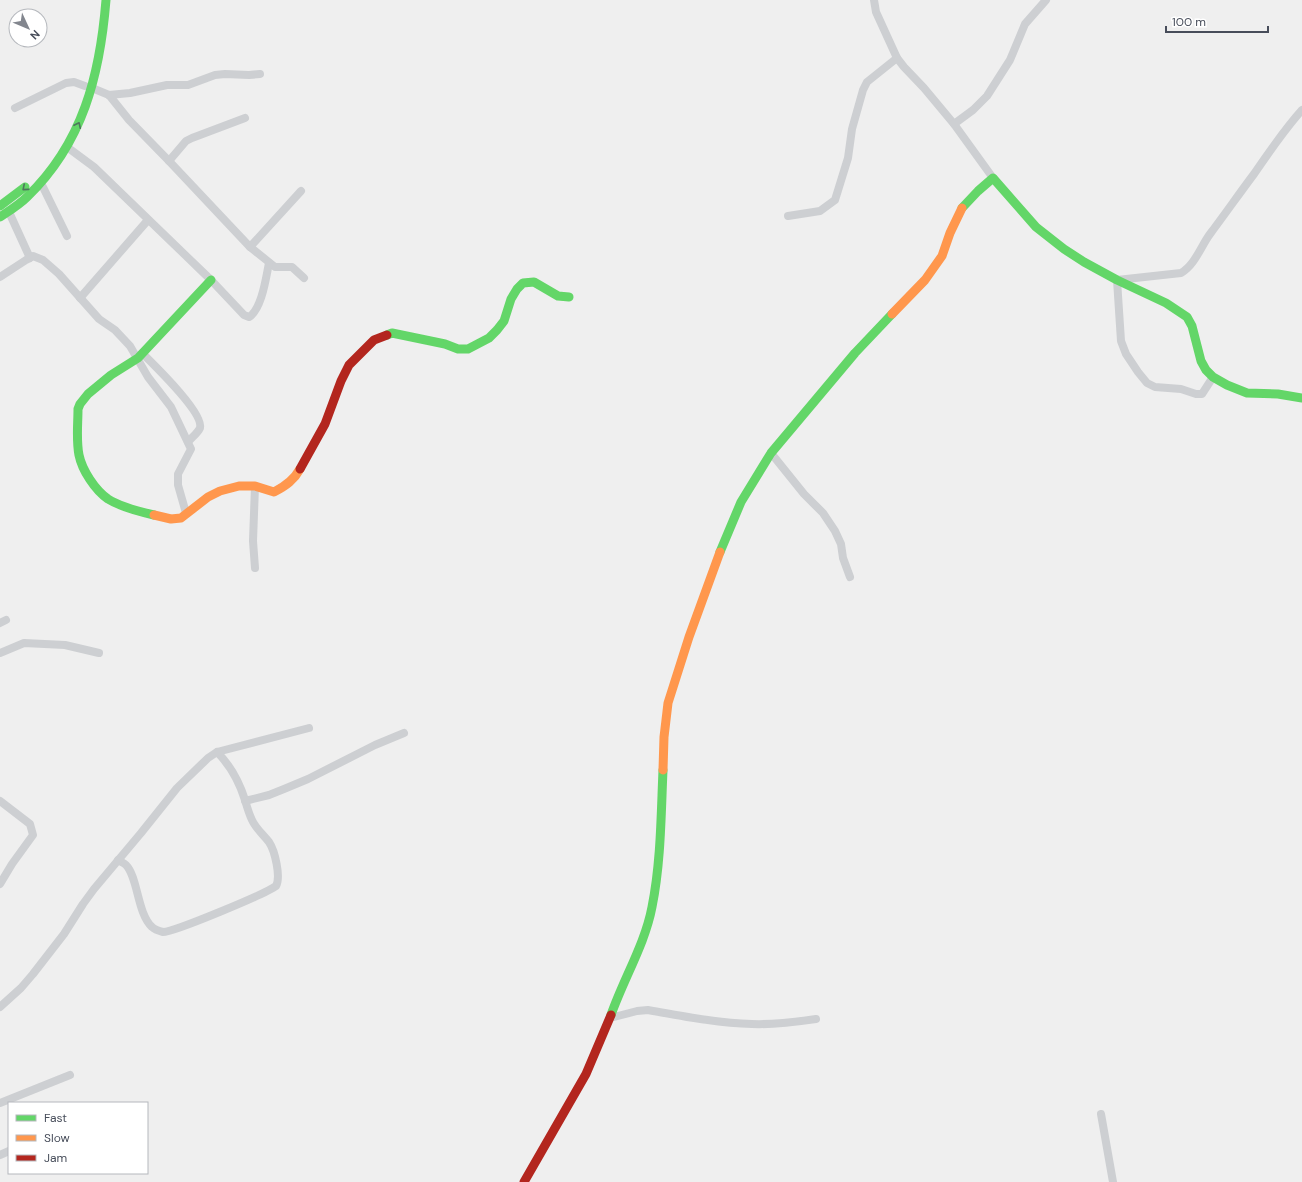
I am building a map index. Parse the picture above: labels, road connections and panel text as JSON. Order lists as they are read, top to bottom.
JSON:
{
  "legend": ["Fast", "Slow", "Jam"],
  "scale_bar": "100 m",
  "north": "bottom right"
}
